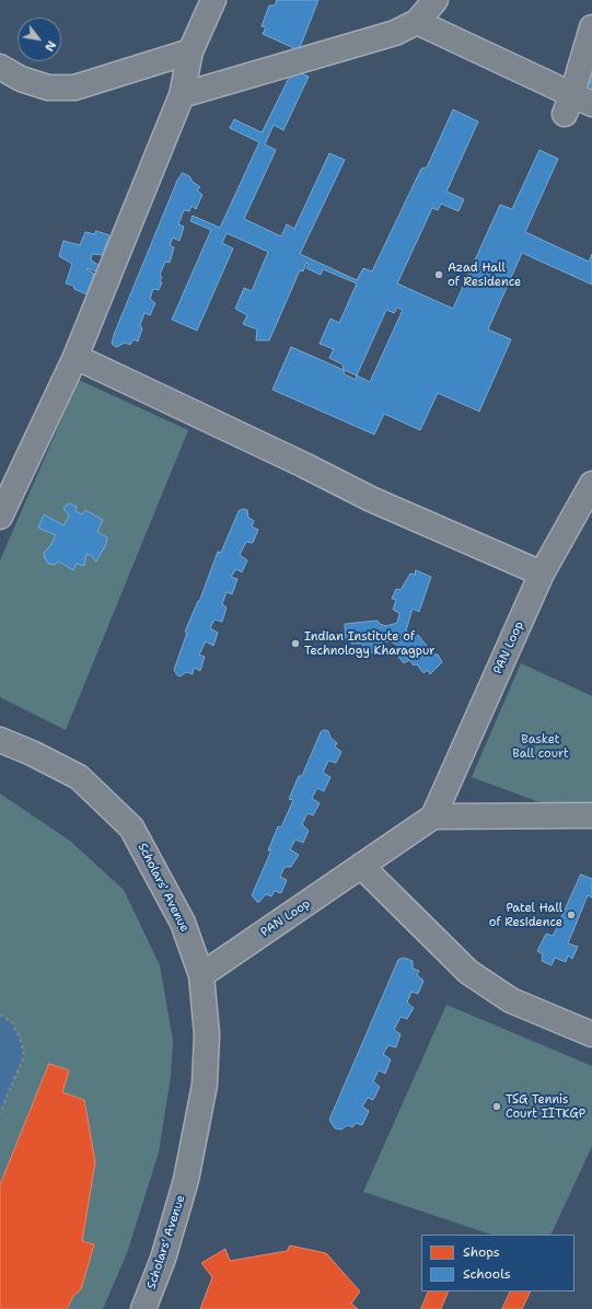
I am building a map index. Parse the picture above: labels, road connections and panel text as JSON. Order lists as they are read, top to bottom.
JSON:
{
  "streets": {
    "street": ["PAN Loop", "Scholars' Avenue"]
  },
  "crossings": [
    ["PAN Loop", "Scholars' Avenue"]
  ],
  "parks": ["Basket Ball court"],
  "places": [
    "Azad Hall of Residence",
    "Indian Institute of Technology Kharagpur",
    "Patel Hall of Residence",
    "TSG Tennis Court IITKGP"
  ],
  "legend": ["Shops", "Schools"],
  "north": "bottom right"
}
